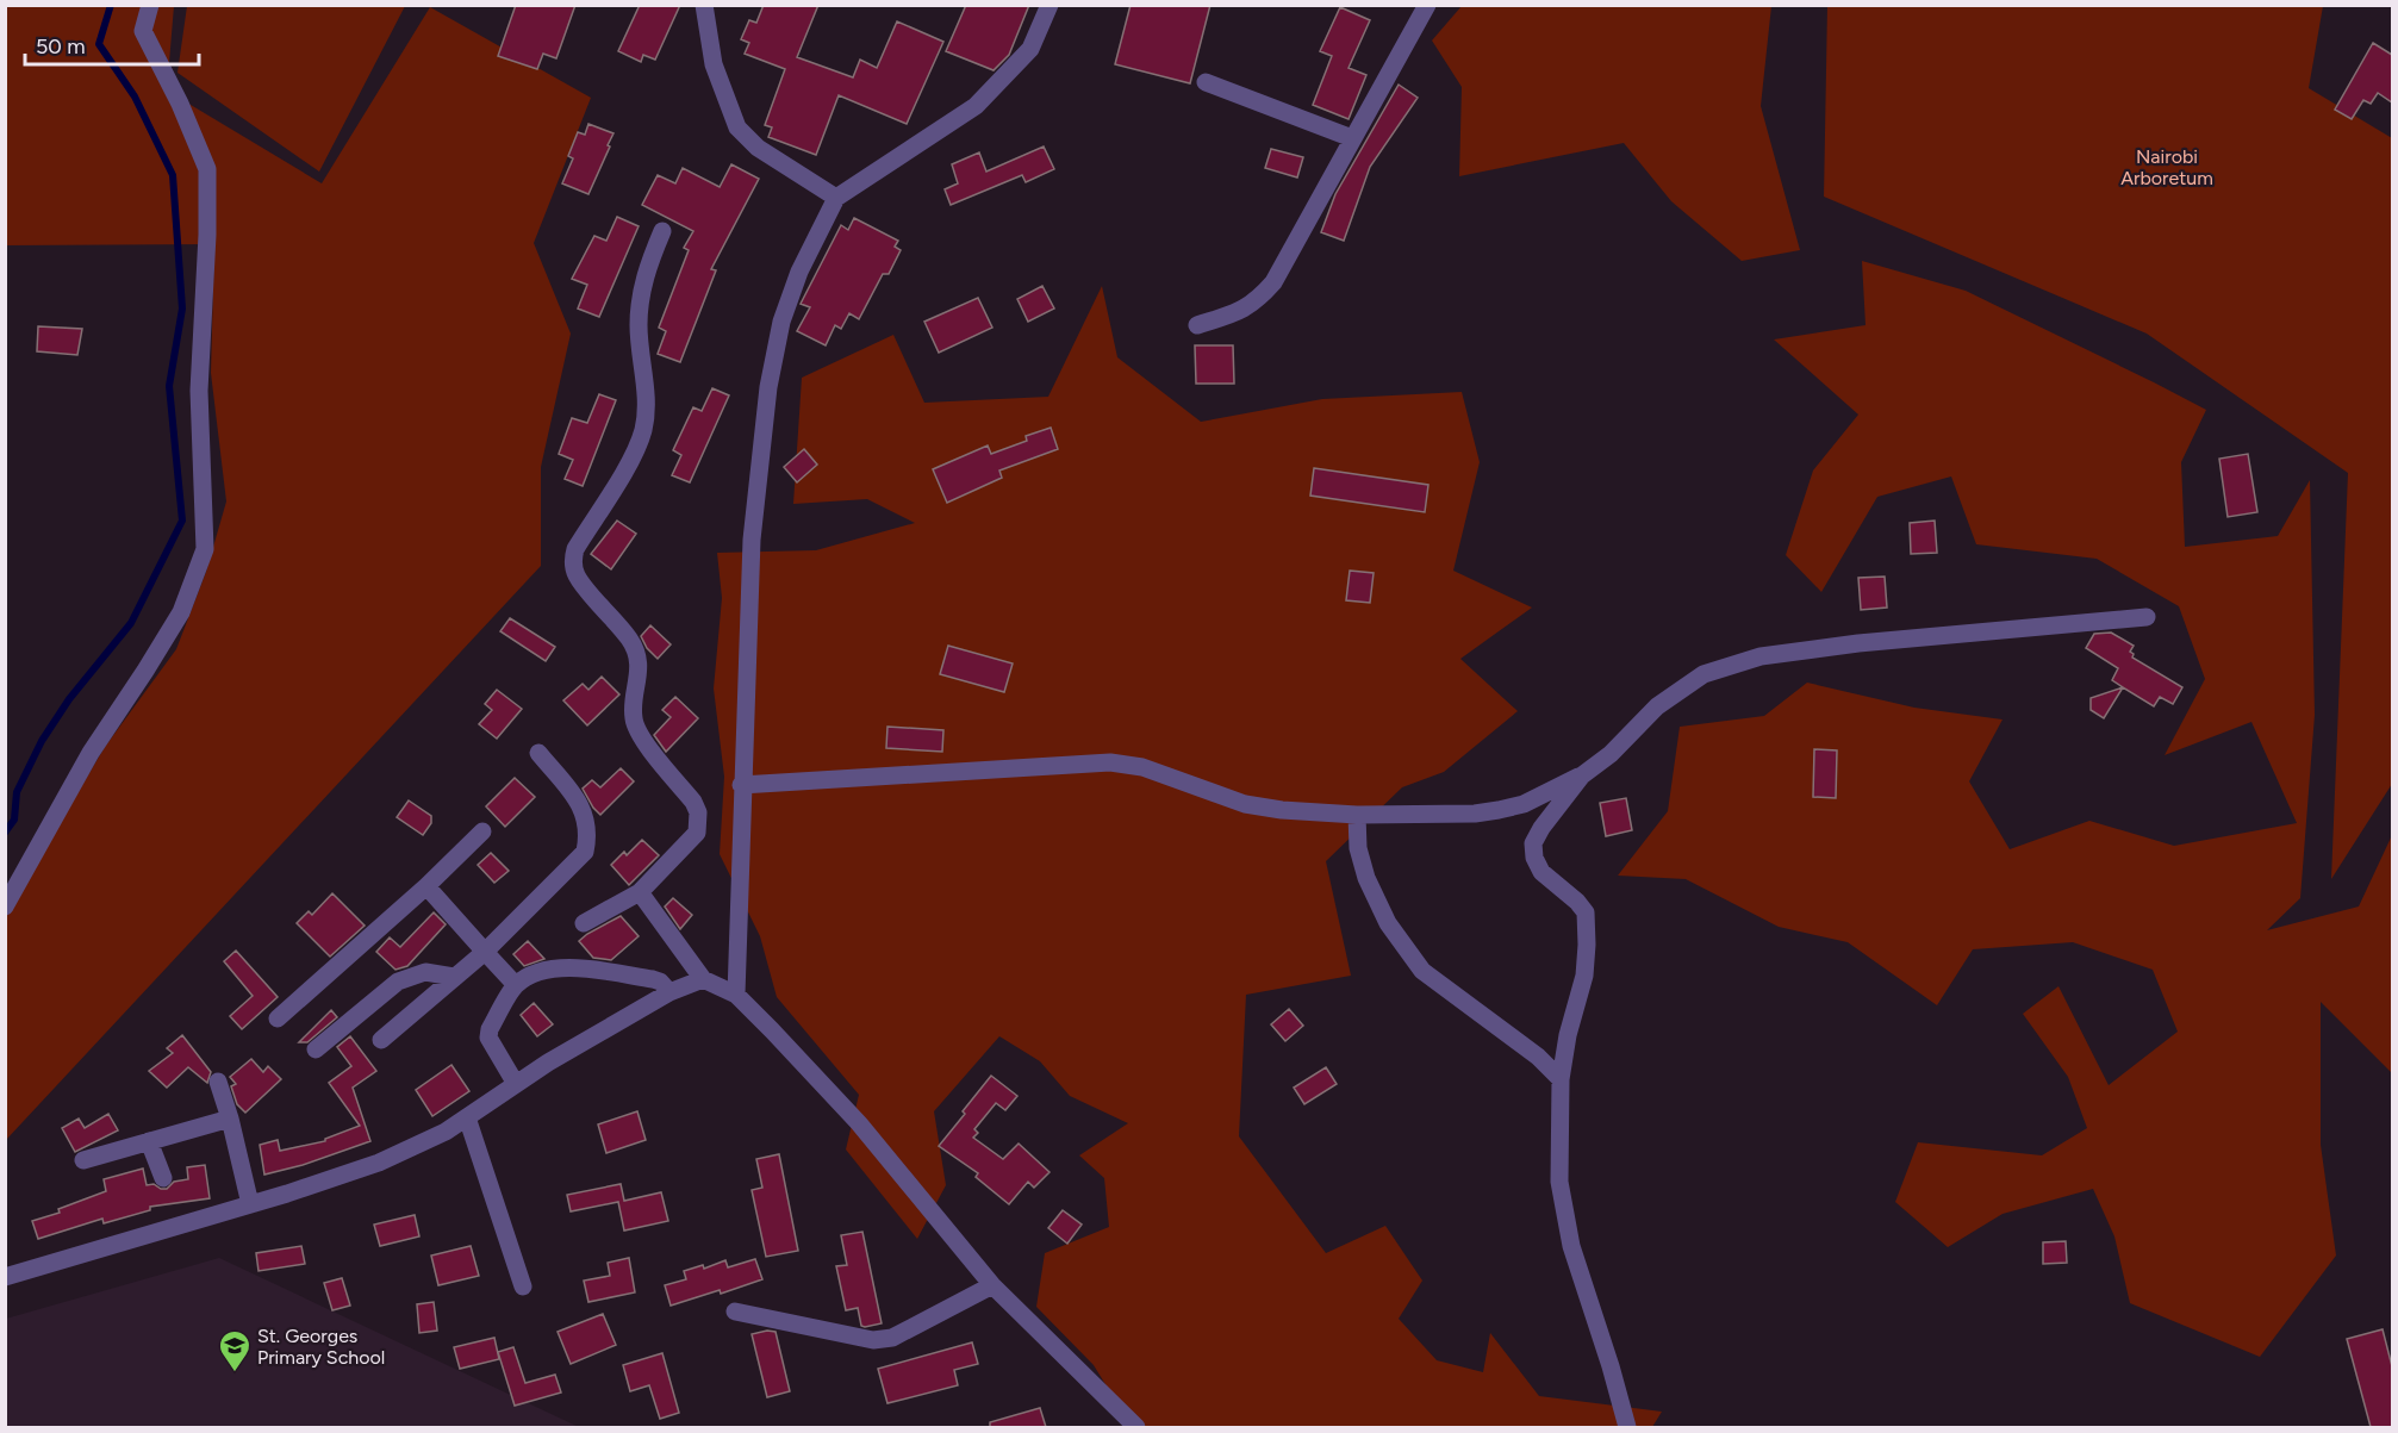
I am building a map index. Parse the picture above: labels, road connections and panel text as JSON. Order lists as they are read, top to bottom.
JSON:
{
  "parks": ["Nairobi Arboretum"],
  "places": {
    "school or university": ["St. Georges Primary School"]
  },
  "scale_bar": "50 m"
}
